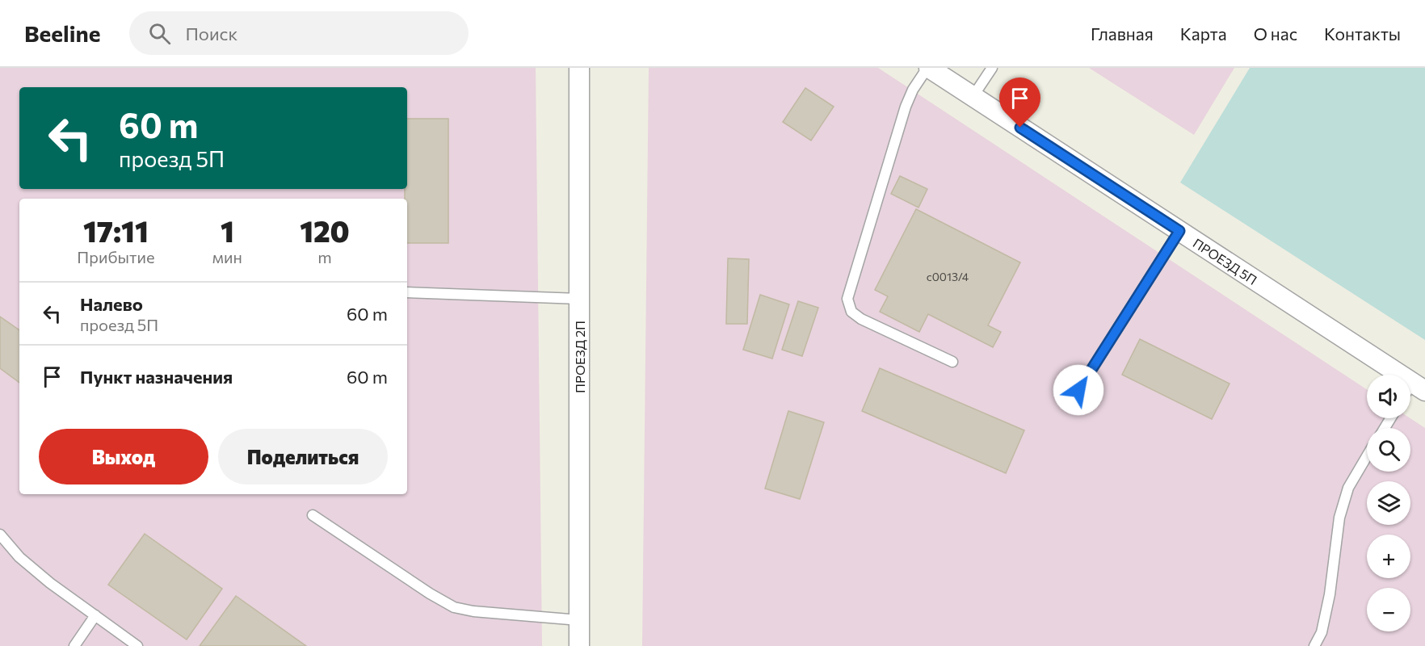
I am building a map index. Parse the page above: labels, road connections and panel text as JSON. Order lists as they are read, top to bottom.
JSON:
{
  "streets": {
    "street": ["ПРОЕЗД 5П", "ПРОЕЗД 2П"]
  },
  "house_numbers": ["с0013/4"],
  "page": {
    "header": "Beeline",
    "search": "Поиск",
    "nav": [
      "Главная",
      "Карта",
      "О нас",
      "Контакты"
    ],
    "turn": ["60 m", "проезд 5П"],
    "eta": [
      "17:11",
      "Прибытие",
      "1",
      "мин",
      "120",
      "m"
    ],
    "list": [
      {
        "name": "Налево",
        "note": "проезд 5П",
        "value": "60 m"
      },
      {
        "name": "Пункт назначения",
        "value": "60 m"
      }
    ],
    "map_buttons": ["+", "−"],
    "buttons": ["Выход", "Поделиться"]
  }
}
